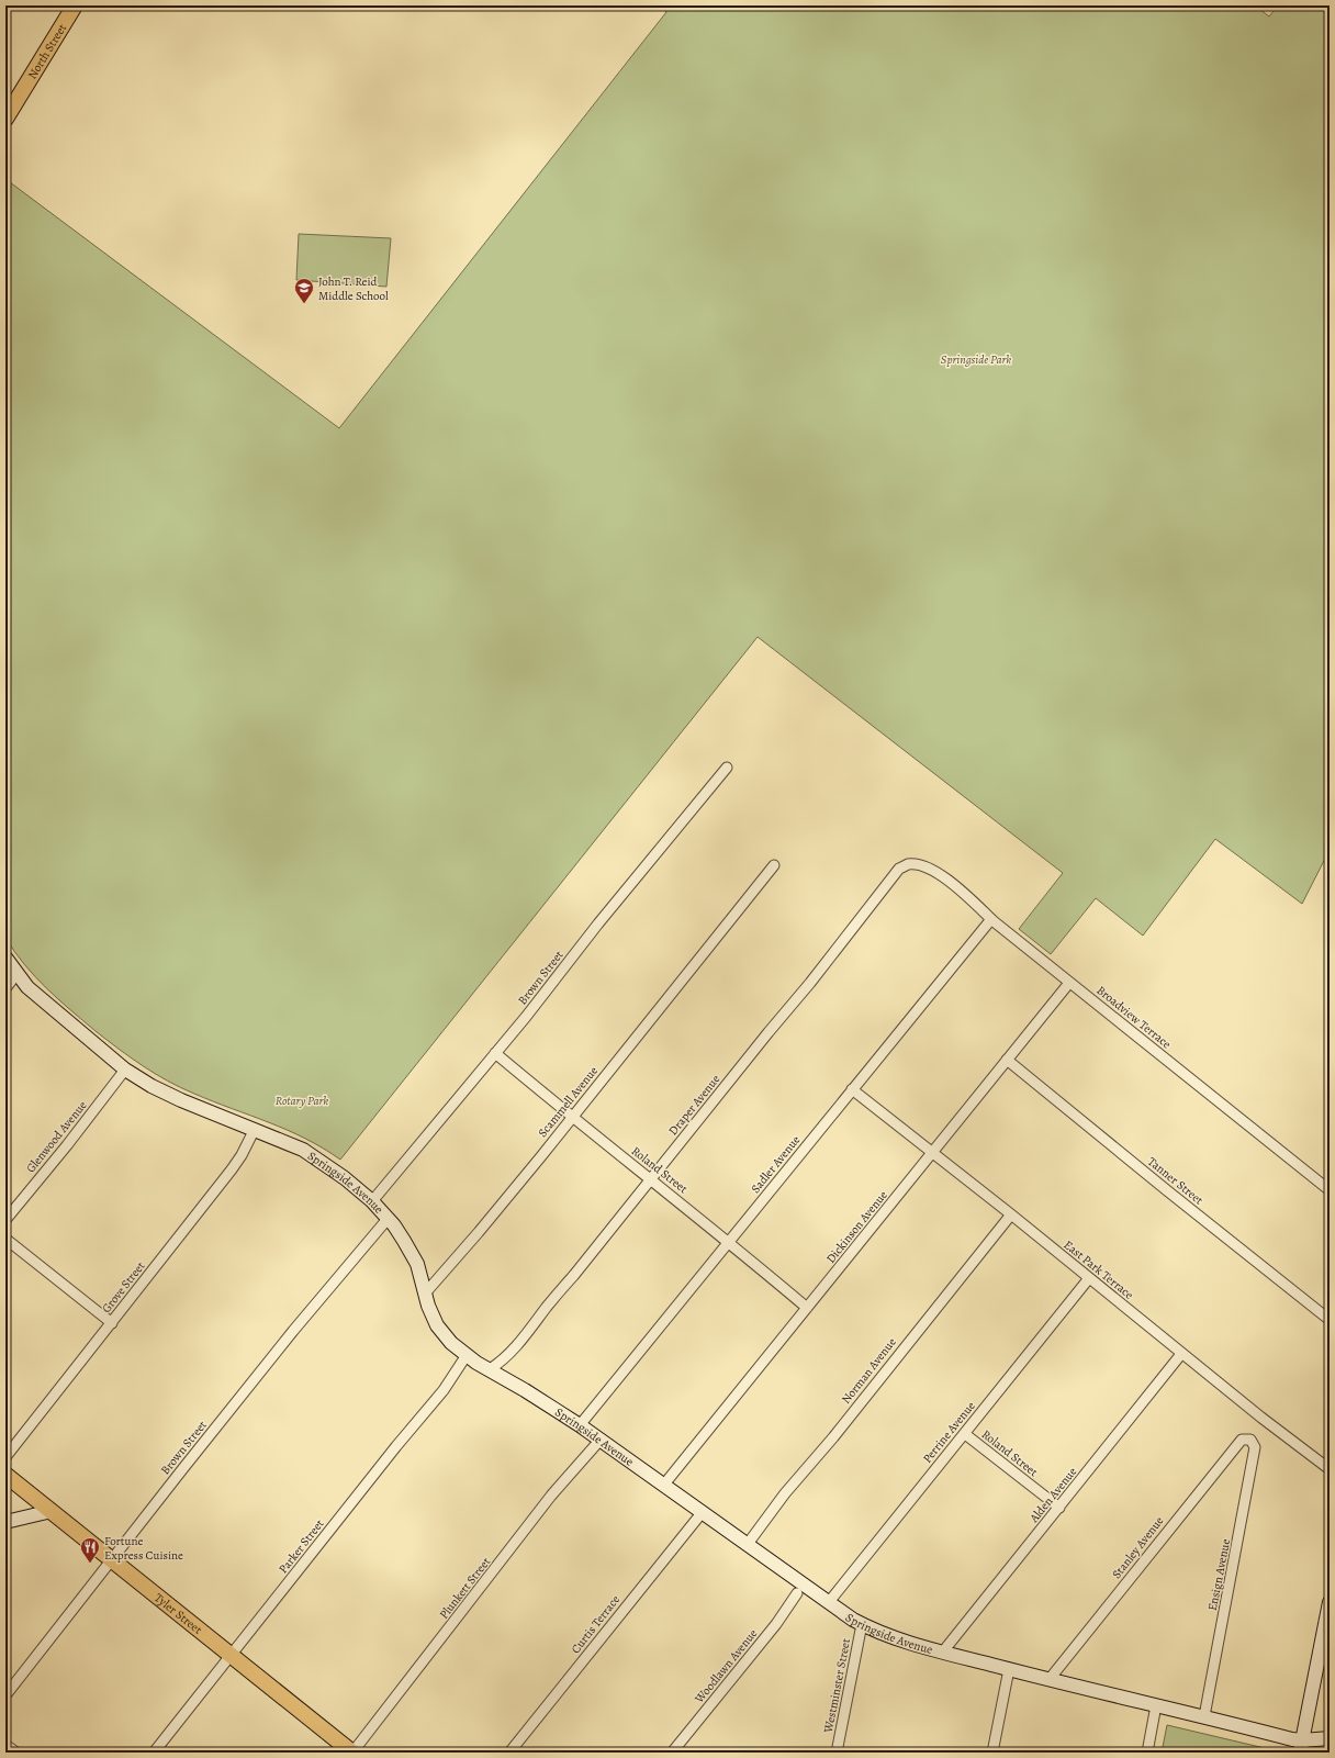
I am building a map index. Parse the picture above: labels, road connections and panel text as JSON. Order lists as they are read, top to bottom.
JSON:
{
  "streets": {
    "main road": ["North Street", "Tyler Street"],
    "street": [
      "Brown Street",
      "Broadview Terrace",
      "Scammell Avenue",
      "Draper Avenue",
      "Glenwood Avenue",
      "Sadler Avenue",
      "Roland Street",
      "Tanner Street",
      "Springside Avenue",
      "Dickinson Avenue",
      "East Park Terrace",
      "Grove Street",
      "Norman Avenue",
      "Perrine Avenue",
      "Alden Avenue",
      "Parker Street",
      "Stanley Avenue",
      "Ensign Avenue",
      "Plunkett Street",
      "Curtis Terrace",
      "Woodlawn Avenue",
      "Westminster Street"
    ]
  },
  "crossings": [
    ["Brown Street", "Roland Street"],
    ["Brown Street", "Springside Avenue"],
    ["Brown Street", "Tyler Street"],
    ["Broadview Terrace", "Draper Avenue"],
    ["Broadview Terrace", "Sadler Avenue"],
    ["Broadview Terrace", "Dickinson Avenue"],
    ["Scammell Avenue", "Roland Street"],
    ["Scammell Avenue", "Springside Avenue"],
    ["Draper Avenue", "Roland Street"],
    ["Draper Avenue", "Springside Avenue"],
    ["Glenwood Avenue", "Springside Avenue"],
    ["Sadler Avenue", "Roland Street"],
    ["Sadler Avenue", "Springside Avenue"],
    ["Sadler Avenue", "East Park Terrace"],
    ["Roland Street", "Dickinson Avenue"],
    ["Roland Street", "Perrine Avenue"],
    ["Roland Street", "Alden Avenue"],
    ["Tanner Street", "Dickinson Avenue"],
    ["Springside Avenue", "Dickinson Avenue"],
    ["Springside Avenue", "Grove Street"],
    ["Springside Avenue", "Norman Avenue"],
    ["Springside Avenue", "Perrine Avenue"],
    ["Springside Avenue", "Alden Avenue"],
    ["Springside Avenue", "Parker Street"],
    ["Springside Avenue", "Stanley Avenue"],
    ["Springside Avenue", "Ensign Avenue"],
    ["Springside Avenue", "Plunkett Street"],
    ["Springside Avenue", "Curtis Terrace"],
    ["Springside Avenue", "Westminster Street"],
    ["Dickinson Avenue", "East Park Terrace"],
    ["East Park Terrace", "Norman Avenue"],
    ["East Park Terrace", "Perrine Avenue"],
    ["East Park Terrace", "Alden Avenue"],
    ["Parker Street", "Tyler Street"],
    ["Stanley Avenue", "Ensign Avenue"],
    ["Plunkett Street", "Tyler Street"]
  ],
  "parks": ["Springside Park", "Rotary Park"],
  "places": {
    "school or university": ["John T. Reid Middle School"],
    "restaurant": ["Fortune Express Cuisine"]
  }
}
